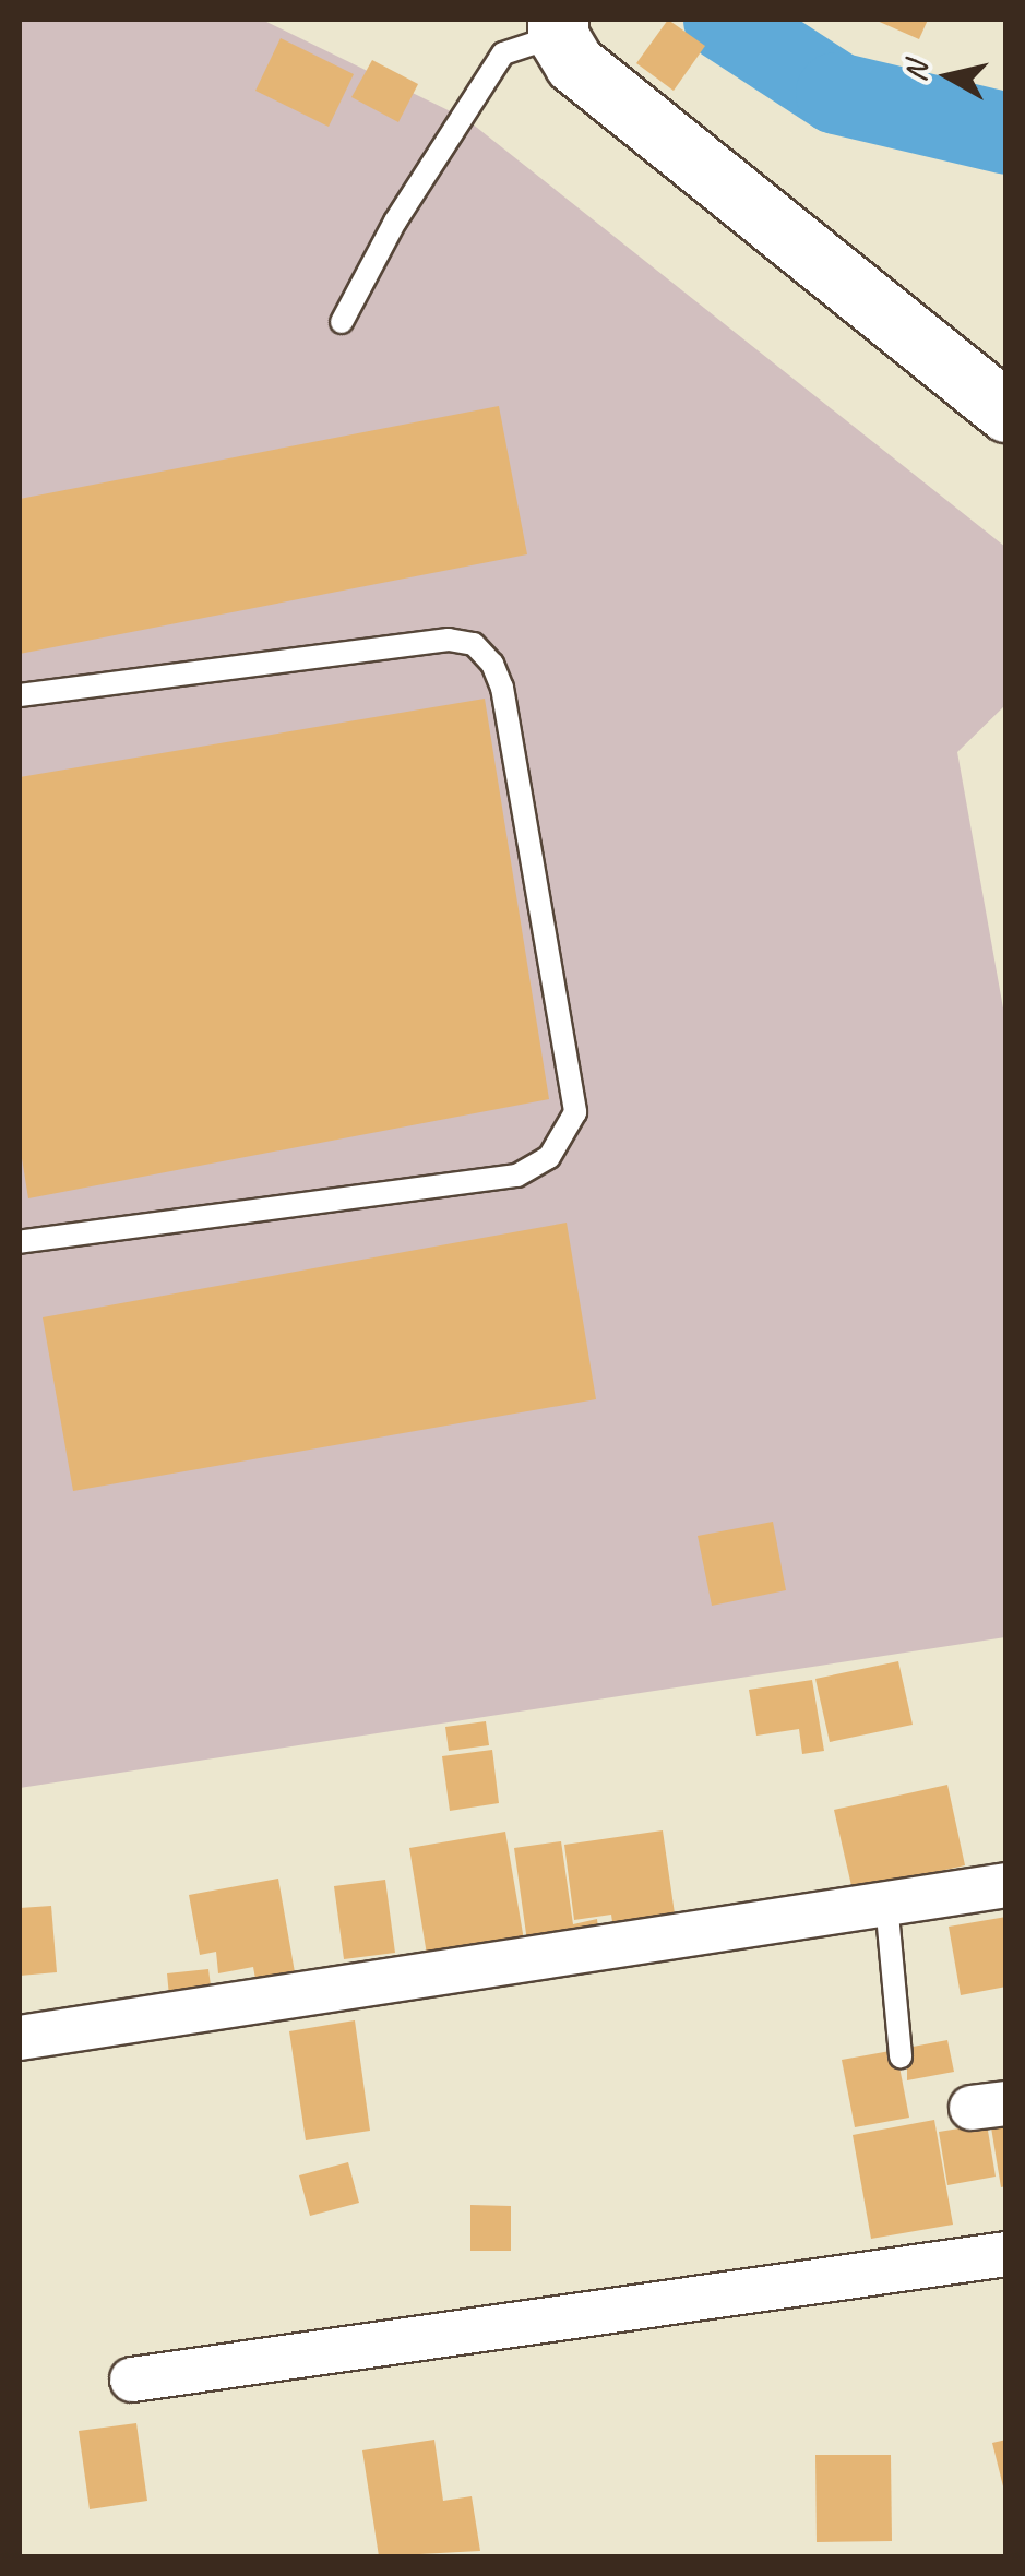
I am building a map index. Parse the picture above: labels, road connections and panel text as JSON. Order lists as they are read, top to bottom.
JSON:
{
  "north": "left"
}
